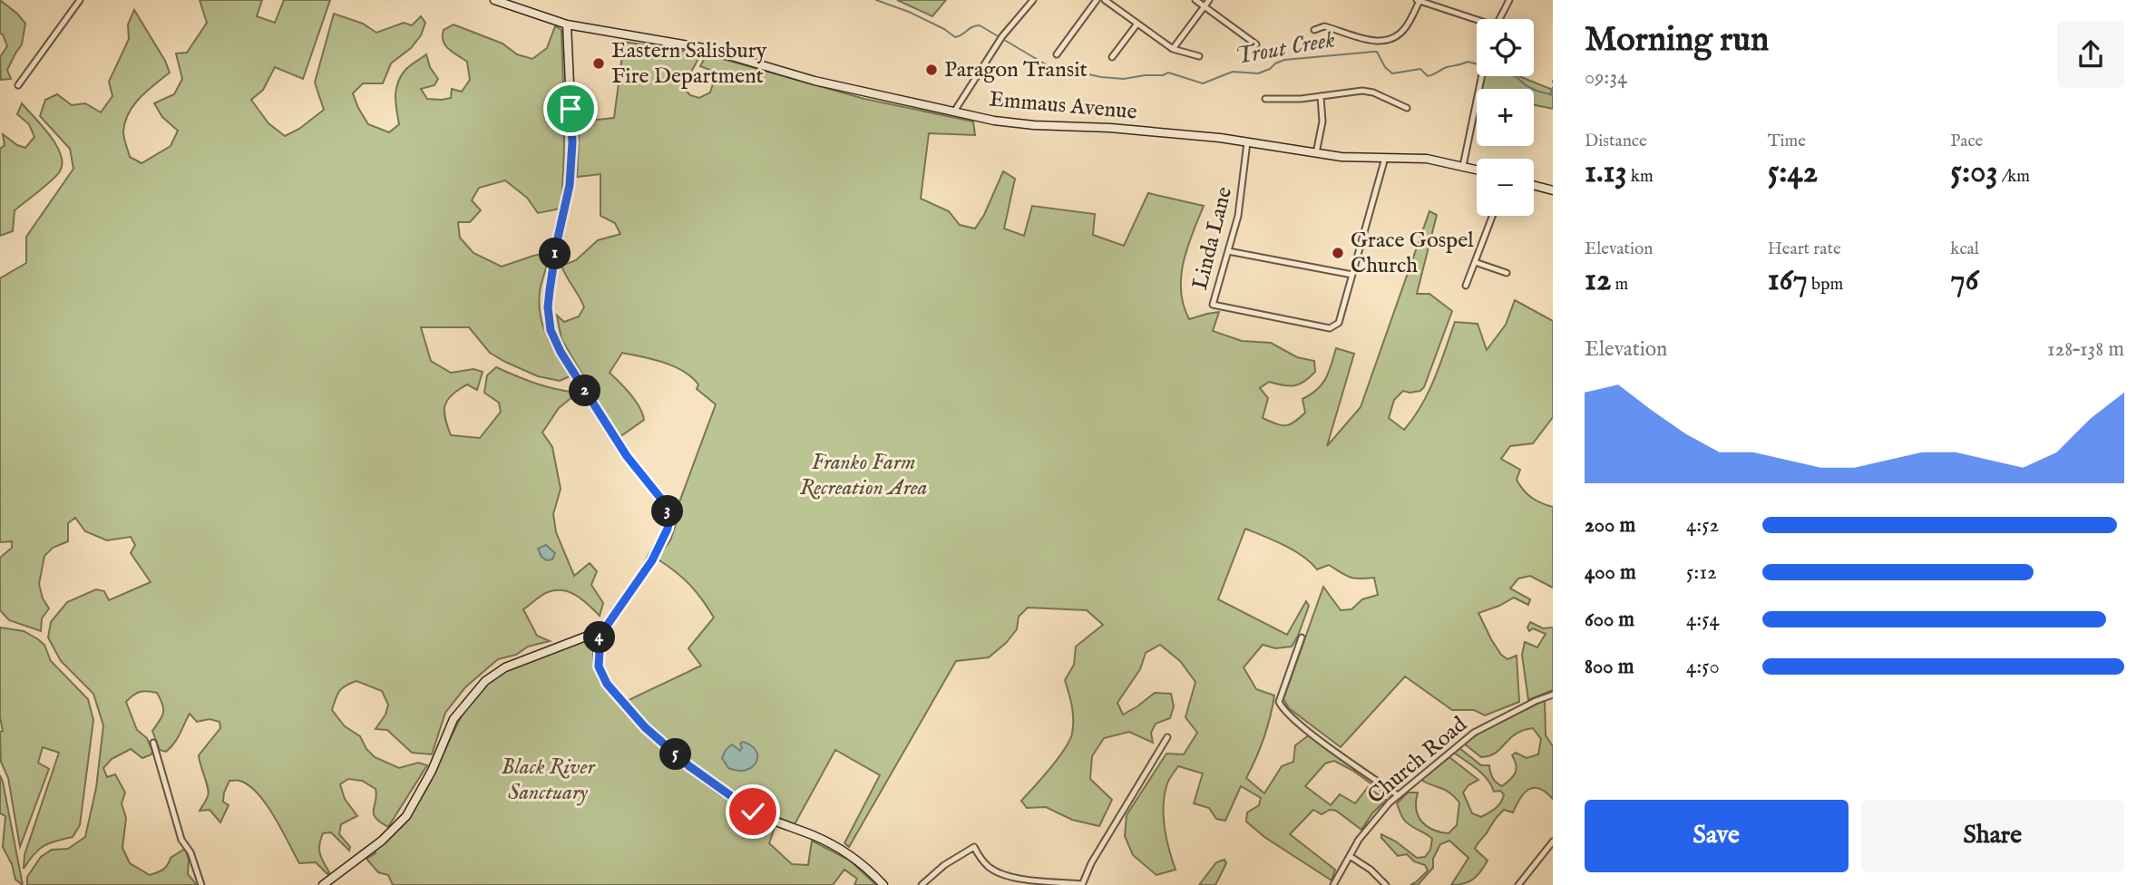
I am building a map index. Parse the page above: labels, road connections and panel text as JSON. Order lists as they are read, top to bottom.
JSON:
{
  "streets": {
    "street": ["Emmaus Avenue", "Linda Lane", "Church Road"]
  },
  "crossings": [
    ["Emmaus Avenue", "Linda Lane"]
  ],
  "water": ["Trout Creek"],
  "parks": ["Franko Farm Recreation Area", "Black River Sanctuary"],
  "places": ["Eastern Salisbury Fire Department", "Paragon Transit", "Grace Gospel Church"],
  "page": {
    "heading": ["Morning run", "09:34"],
    "map_buttons": ["+", "−"],
    "stats": [
      ["Distance", "1.13 km"],
      ["Time", "5:42"],
      ["Pace", "5:03 /km"],
      ["Elevation", "12 m"],
      ["Heart rate", "167 bpm"],
      ["kcal", "76"]
    ],
    "pins": [
      "1",
      "2",
      "3",
      "4",
      "5"
    ],
    "chart": ["Elevation", "128–138 m"],
    "list": [
      {
        "name": "200 m",
        "note": "4:52"
      },
      {
        "name": "400 m",
        "note": "5:12"
      },
      {
        "name": "600 m",
        "note": "4:54"
      },
      {
        "name": "800 m",
        "note": "4:50"
      }
    ],
    "buttons": ["Save", "Share"]
  }
}
